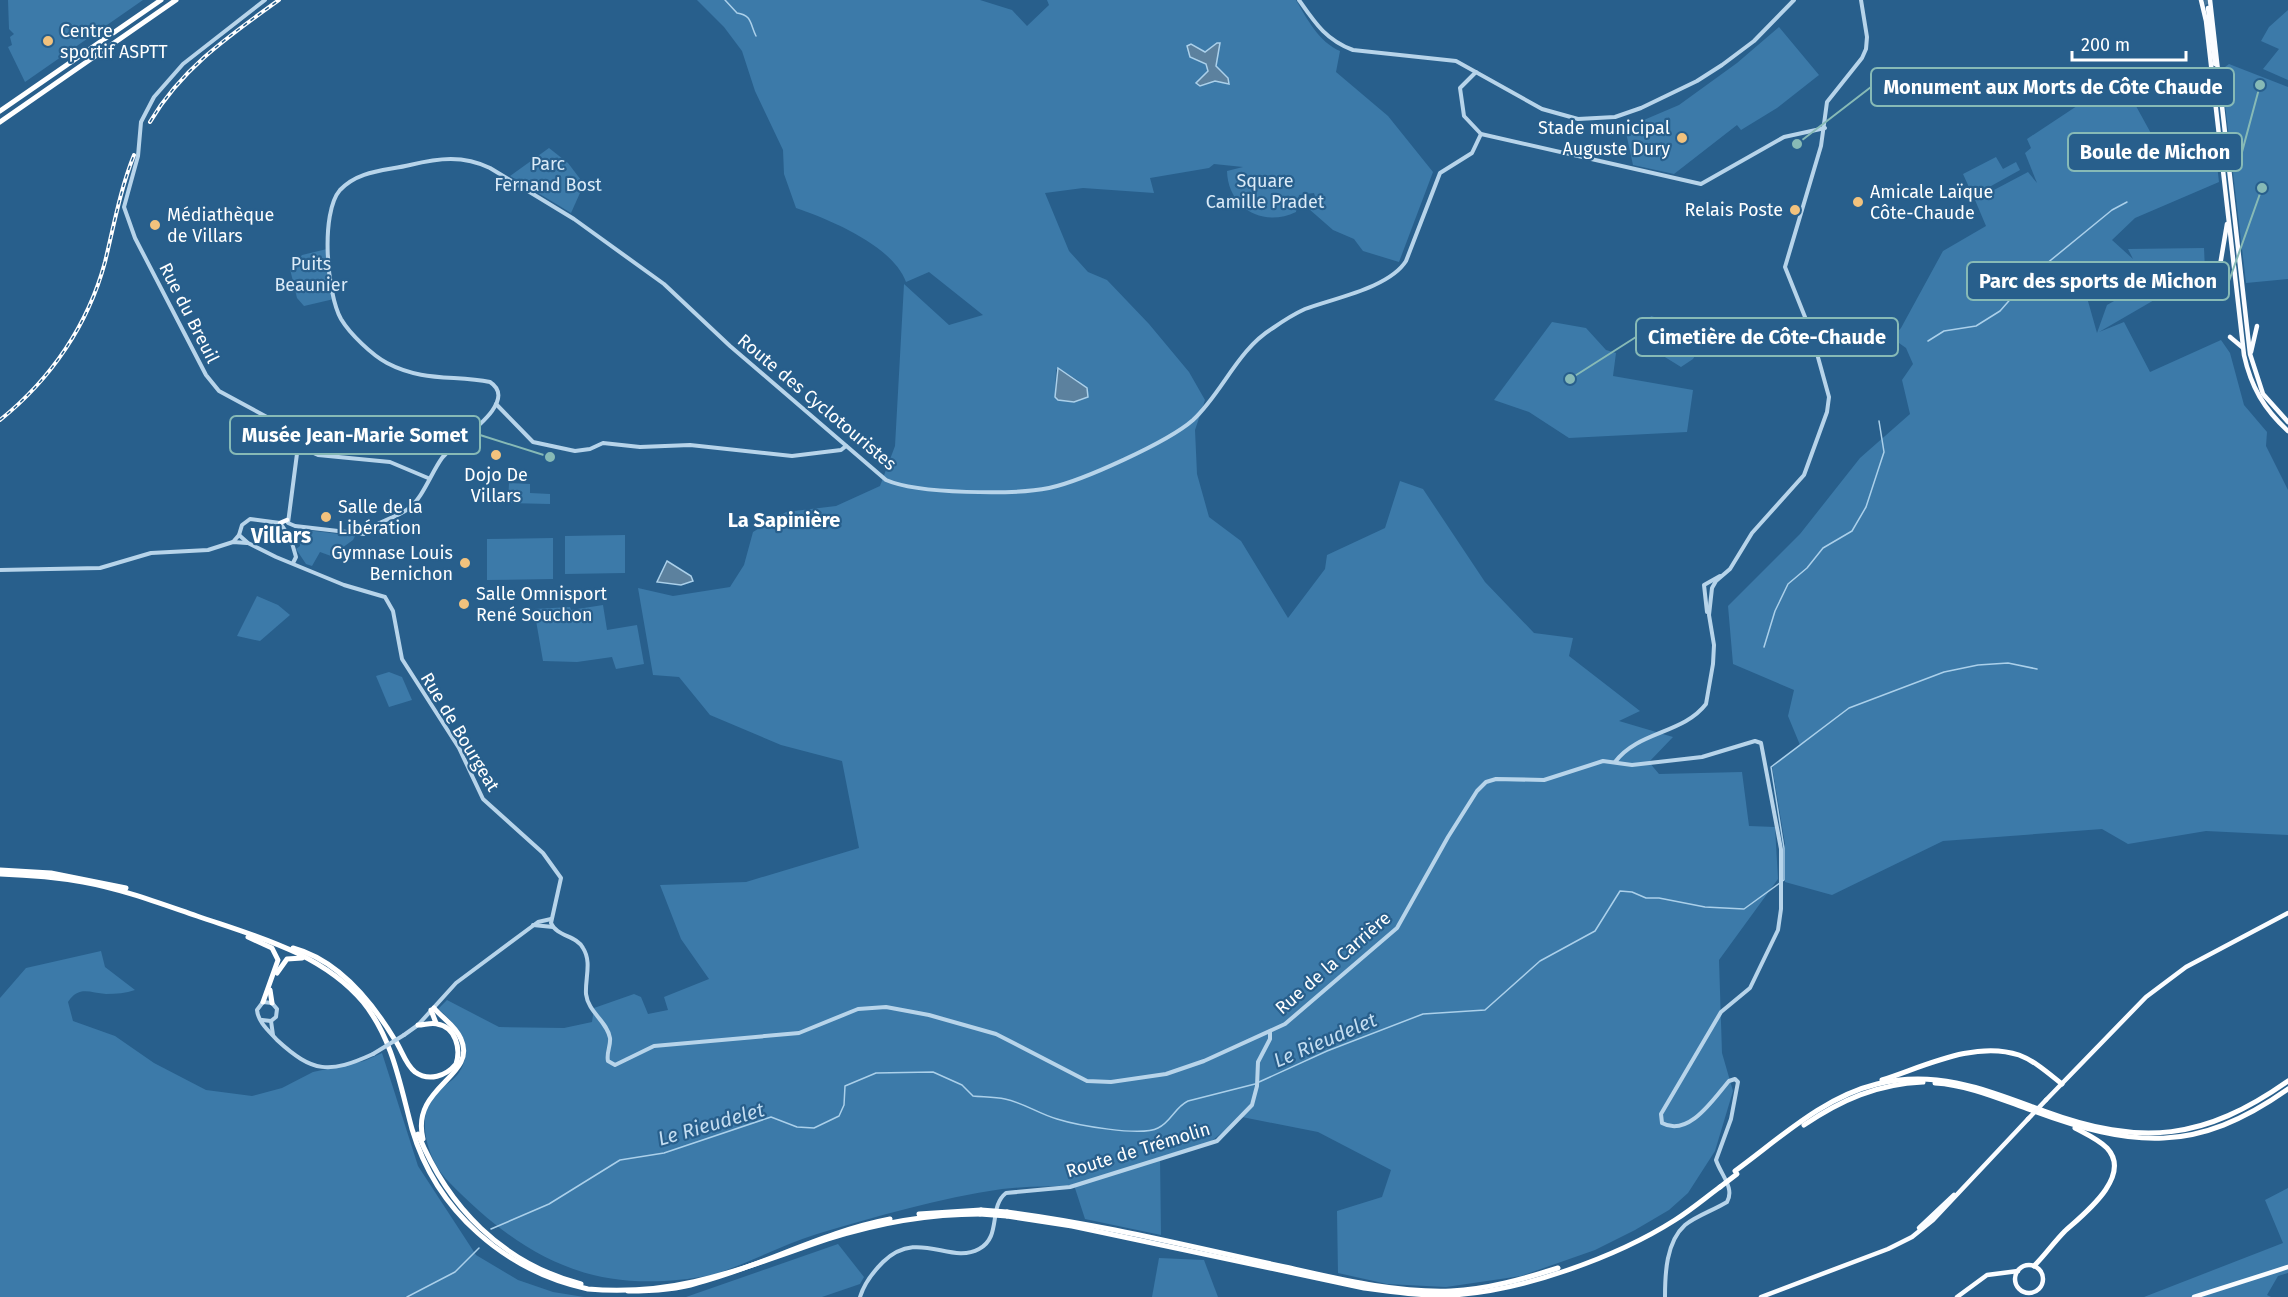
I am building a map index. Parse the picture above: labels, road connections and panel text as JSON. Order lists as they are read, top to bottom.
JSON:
{
  "streets": {
    "street": [
      "Rue du Breuil",
      "Route des Cyclotouristes",
      "Rue de Bourgeat",
      "Rue de la Carrière",
      "Route de Trémolin"
    ]
  },
  "crossings": [
    ["Rue de la Carrière", "Route de Trémolin"]
  ],
  "districts": ["La Sapinière", "Villars"],
  "water": ["Le Rieudelet"],
  "parks": ["Parc Fernand Bost", "Square Camille Pradet", "Puits Beaunier"],
  "places": [
    "Centre sportif ASPTT",
    "Boule de Michon",
    "Stade municipal Auguste Dury",
    "Monument aux Morts de Côte Chaude",
    "Parc des sports de Michon",
    "Amicale Laïque Côte-Chaude",
    "Relais Poste",
    "Médiathèque de Villars",
    "Cimetière de Côte-Chaude",
    "Dojo De Villars",
    "Musée Jean-Marie Somet",
    "Salle de la Libération",
    "Gymnase Louis Bernichon",
    "Salle Omnisport René Souchon"
  ],
  "scale_bar": "200 m"
}
